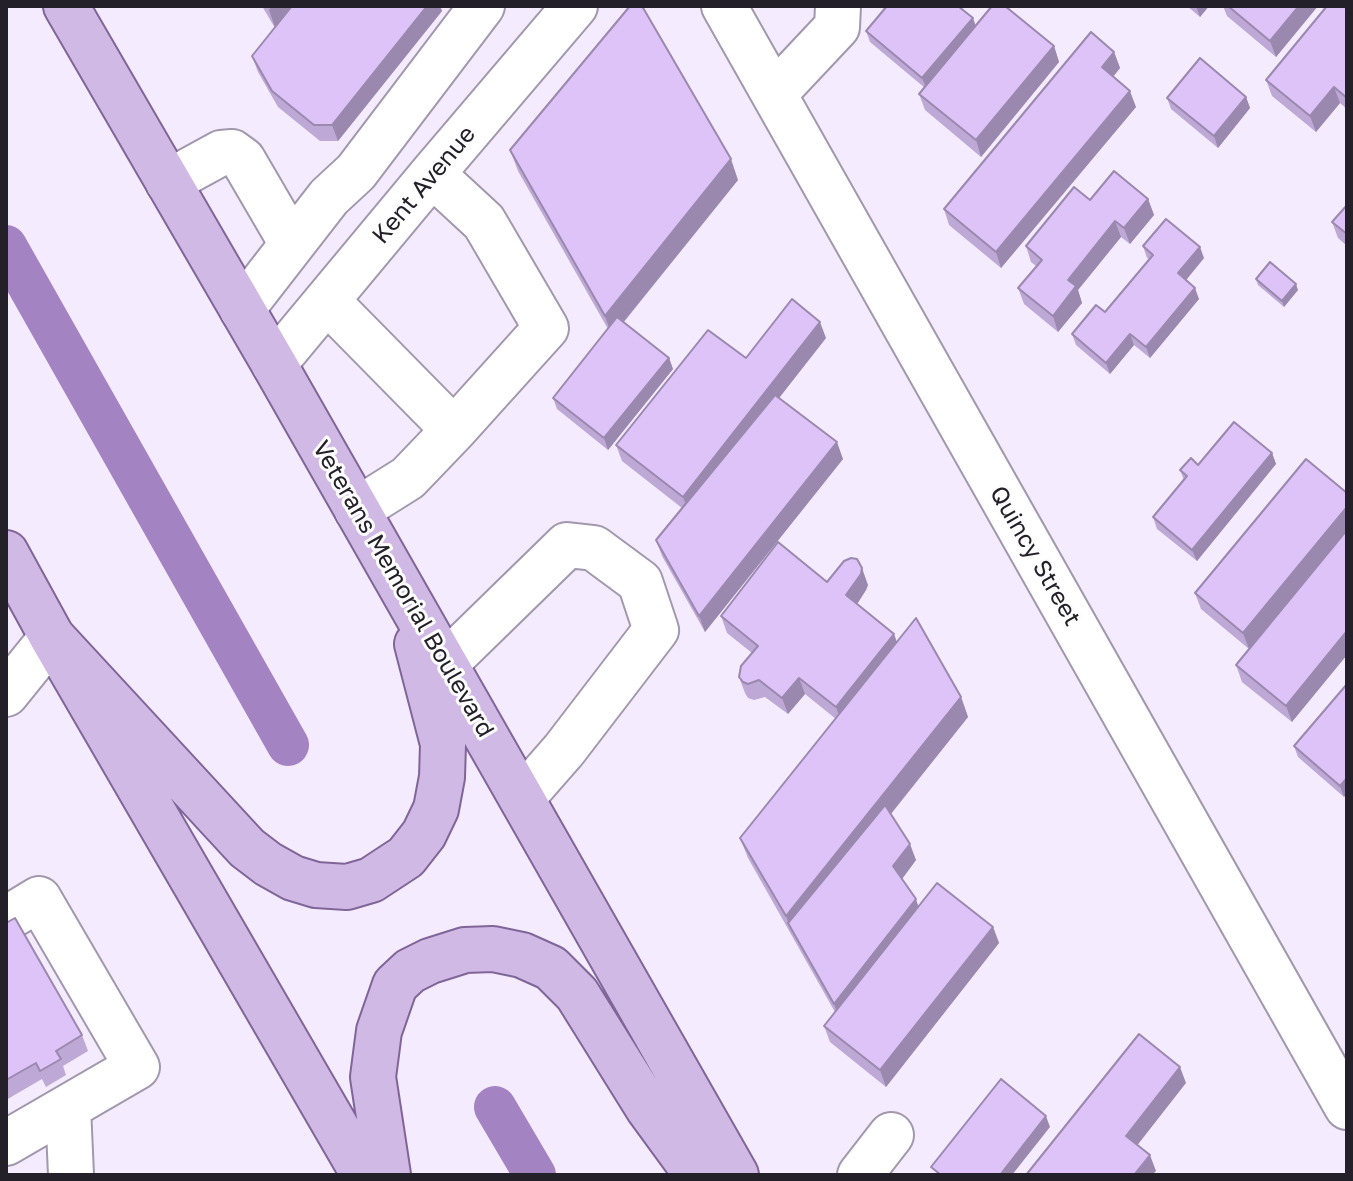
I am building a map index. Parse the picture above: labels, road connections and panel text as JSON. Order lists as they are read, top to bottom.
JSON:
{
  "streets": {
    "main road": ["Veterans Memorial Boulevard"],
    "street": ["Kent Avenue", "Quincy Street"]
  },
  "crossings": [
    ["Kent Avenue", "Veterans Memorial Boulevard"]
  ]
}
